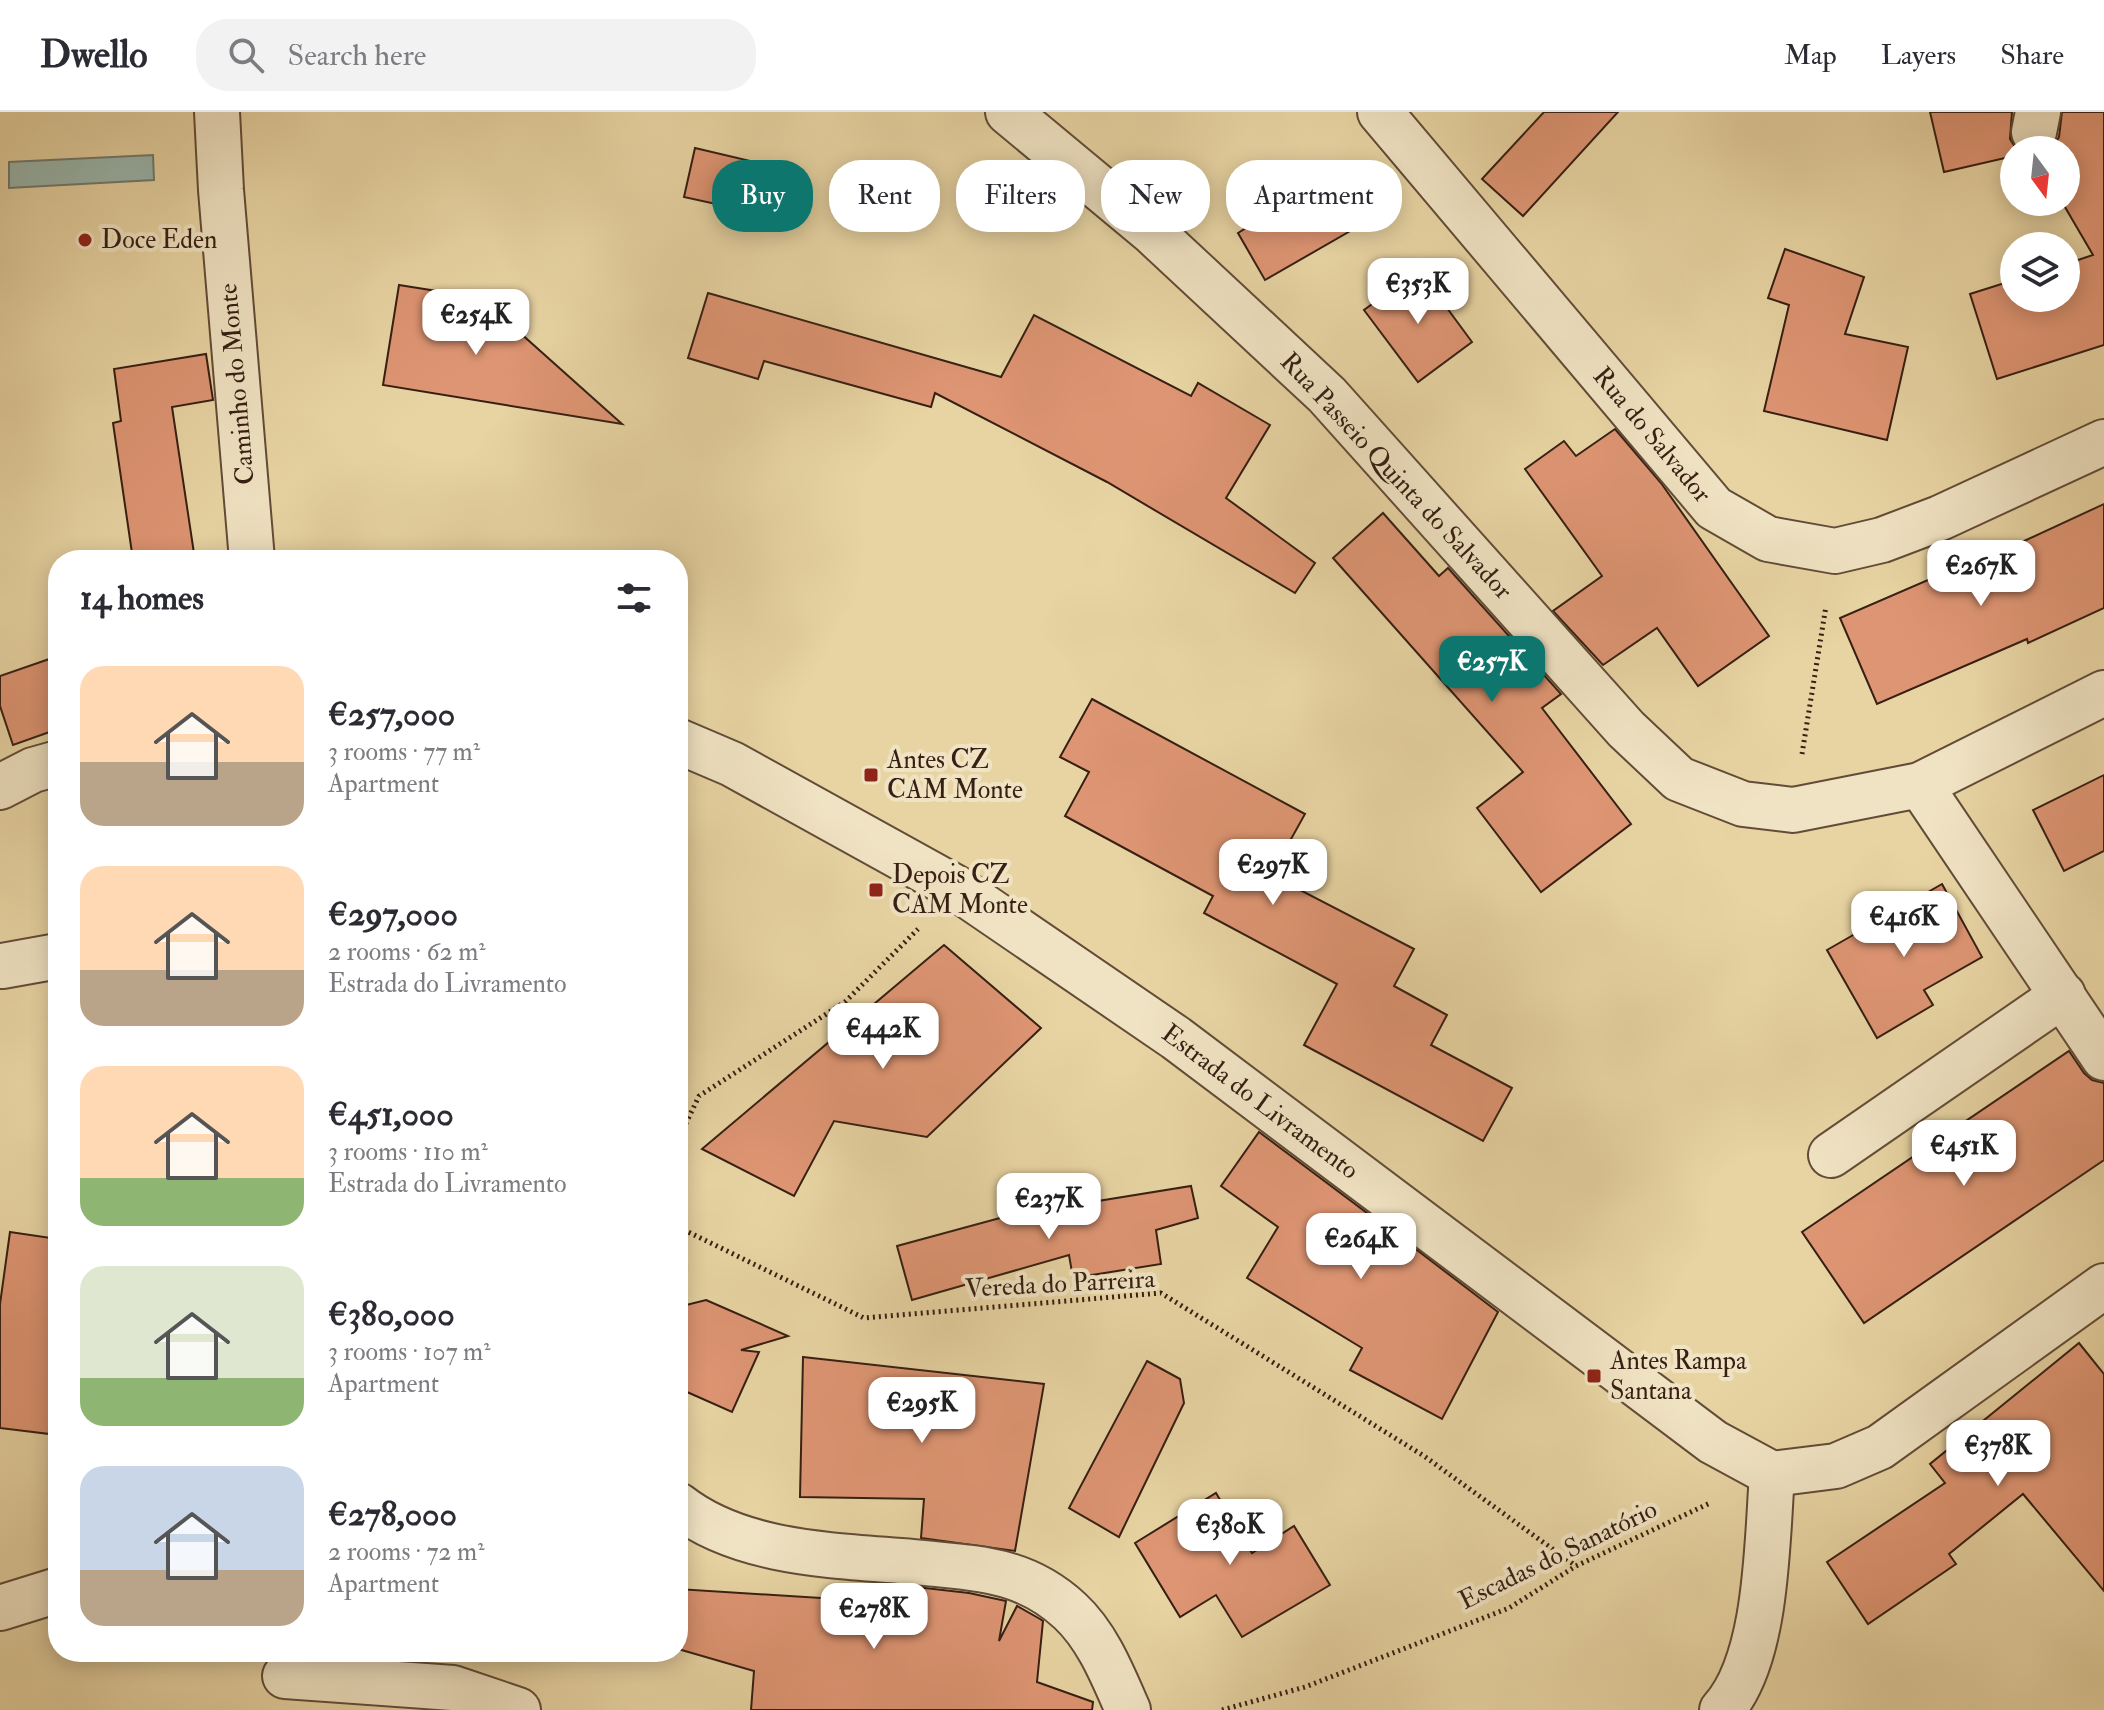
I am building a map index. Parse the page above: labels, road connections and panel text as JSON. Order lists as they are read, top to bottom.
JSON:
{
  "streets": {
    "street": [
      "Caminho do Monte",
      "Rua do Salvador",
      "Rua Passeio Quinta do Salvador",
      "Estrada do Livramento"
    ],
    "path": ["Vereda do Parreira", "Escadas do Sanatório"]
  },
  "crossings": [
    ["Estrada do Livramento", "Escadas do Sanatório"],
    ["Vereda do Parreira", "Escadas do Sanatório"]
  ],
  "places": {
    "other": ["Doce Eden"],
    "transit": ["Antes CZ CAM Monte", "Depois CZ CAM Monte", "Antes Rampa Santana"]
  },
  "north": "bottom",
  "page": {
    "header": "Dwello",
    "search": "Search here",
    "nav": ["Map", "Layers", "Share"],
    "chip": [
      "Buy",
      "Rent",
      "Filters",
      "New",
      "Apartment"
    ],
    "price": [
      "€353K",
      "€254K",
      "€267K",
      "€257K",
      "€297K",
      "€416K",
      "€442K",
      "€451K",
      "€237K",
      "€264K",
      "€295K",
      "€378K",
      "€380K",
      "€278K"
    ],
    "heading": "14 homes",
    "list": [
      {
        "name": "€257,000",
        "note": "3 rooms · 77 m² · Apartment"
      },
      {
        "name": "€297,000",
        "note": "2 rooms · 62 m² · Estrada do Livramento"
      },
      {
        "name": "€451,000",
        "note": "3 rooms · 110 m² · Estrada do Livramento"
      },
      {
        "name": "€380,000",
        "note": "3 rooms · 107 m² · Apartment"
      },
      {
        "name": "€278,000",
        "note": "2 rooms · 72 m² · Apartment"
      }
    ]
  }
}
